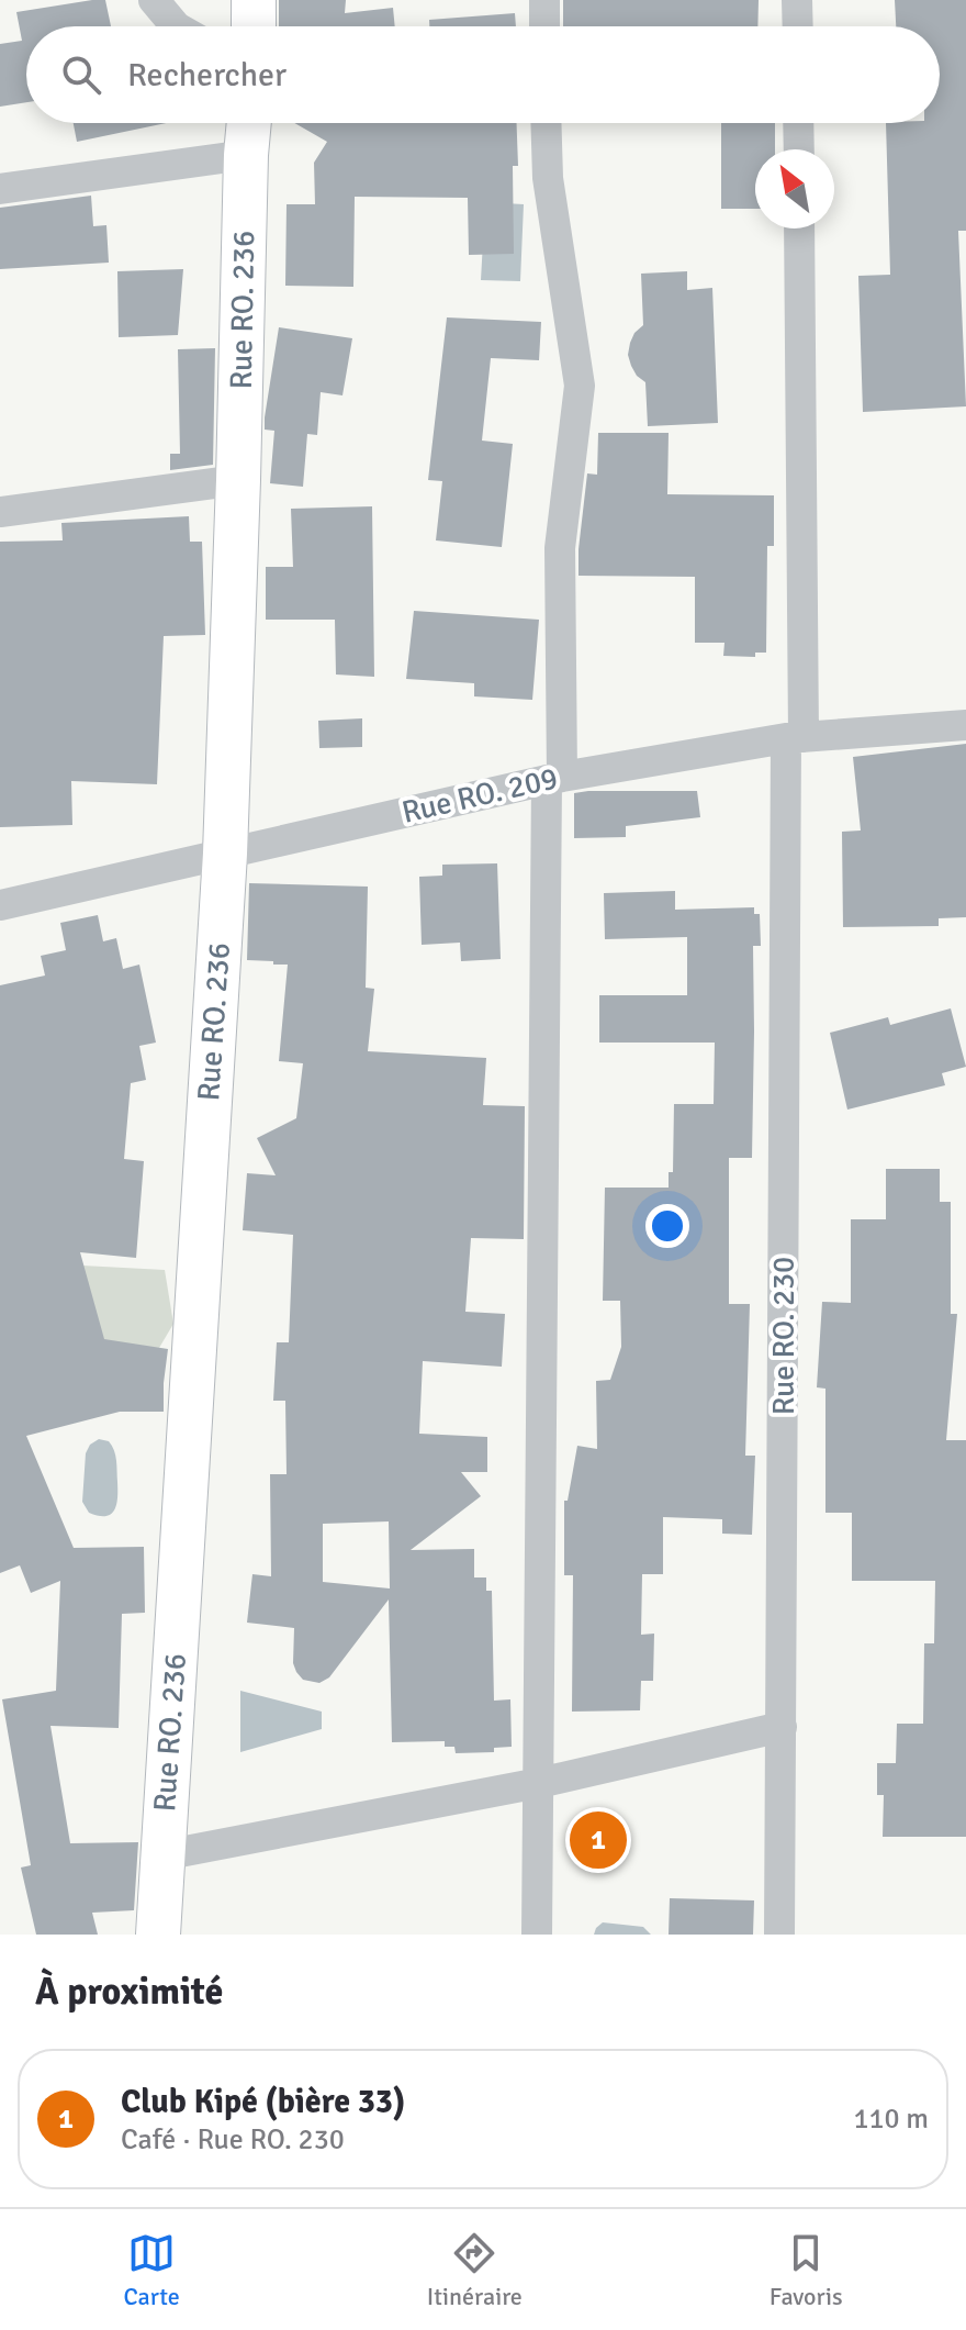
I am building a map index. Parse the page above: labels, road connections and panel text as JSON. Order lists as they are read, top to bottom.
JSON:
{
  "streets": {
    "street": ["Rue RO. 236", "Rue RO. 209", "Rue RO. 230"]
  },
  "crossings": [
    ["Rue RO. 236", "Rue RO. 209"],
    ["Rue RO. 209", "Rue RO. 230"]
  ],
  "north": "top left",
  "page": {
    "search": "Rechercher",
    "pins": "1",
    "heading": "À proximité",
    "list": [
      {
        "mark": "1",
        "name": "Club Kipé (bière 33)",
        "note": "Café · Rue RO. 230",
        "value": "110 m"
      }
    ],
    "nav": ["Carte", "Itinéraire", "Favoris"]
  }
}
